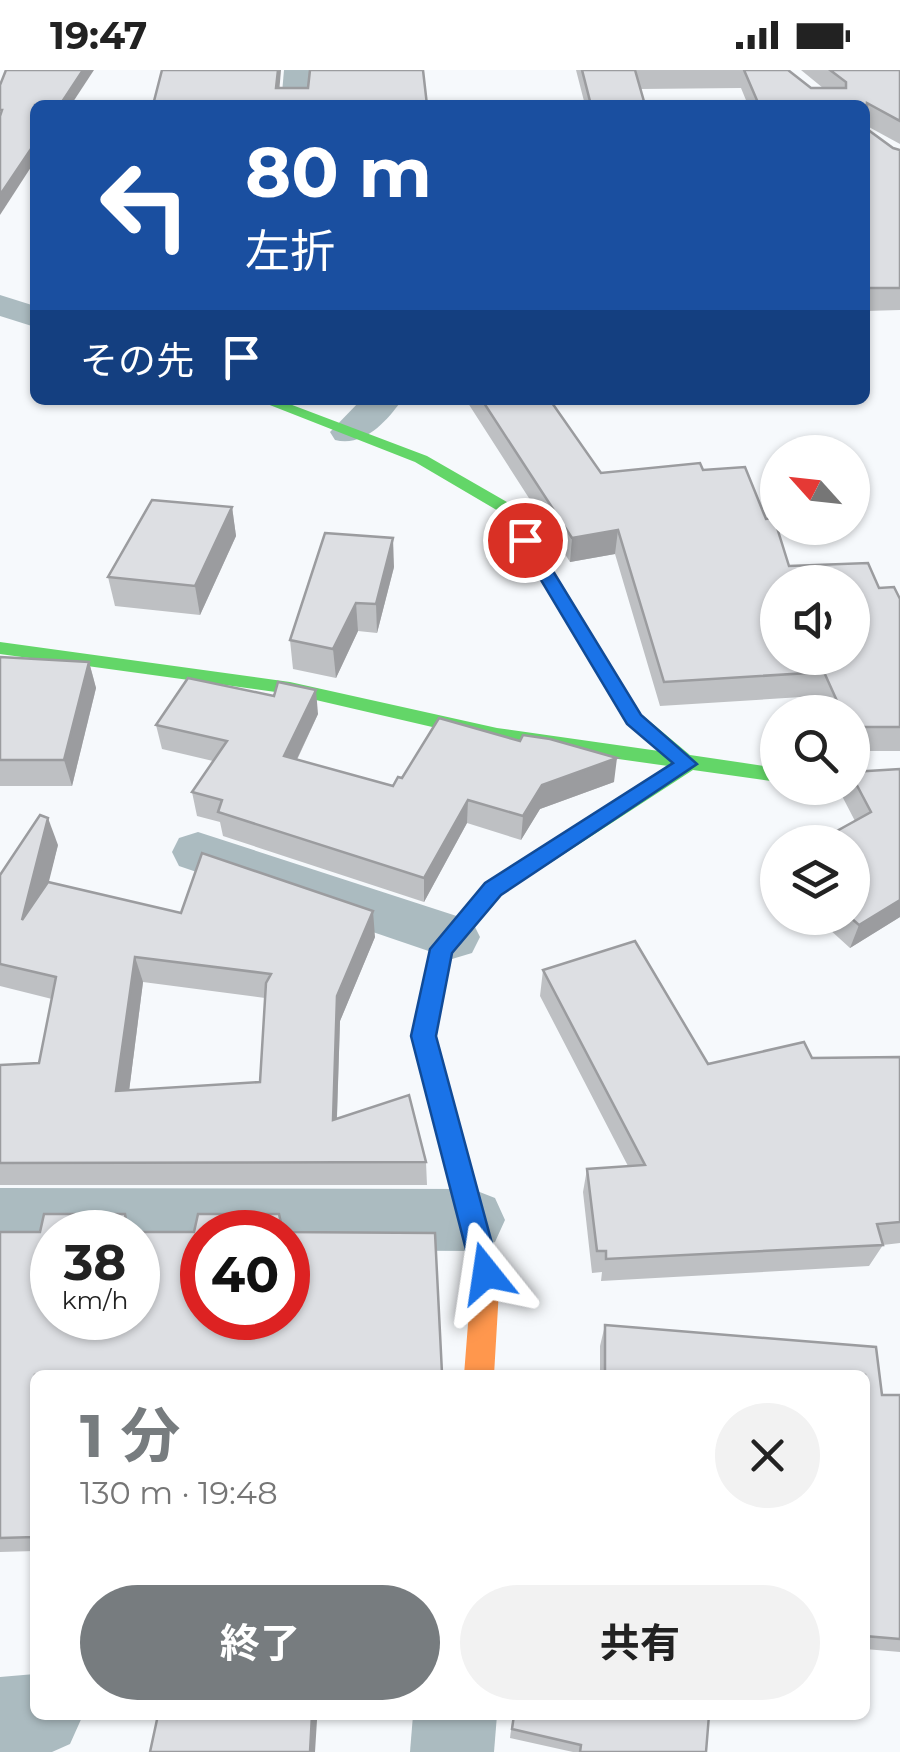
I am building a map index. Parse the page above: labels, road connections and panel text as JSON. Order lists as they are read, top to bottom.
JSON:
{
  "north": "top left",
  "page": {
    "status": "19:47",
    "turn": ["80 m", "左折"],
    "then": "その先",
    "speed": "38 km/h",
    "limit": "40",
    "heading": ["1 分", "130 m · 19:48"],
    "buttons": ["終了", "共有"]
  }
}
